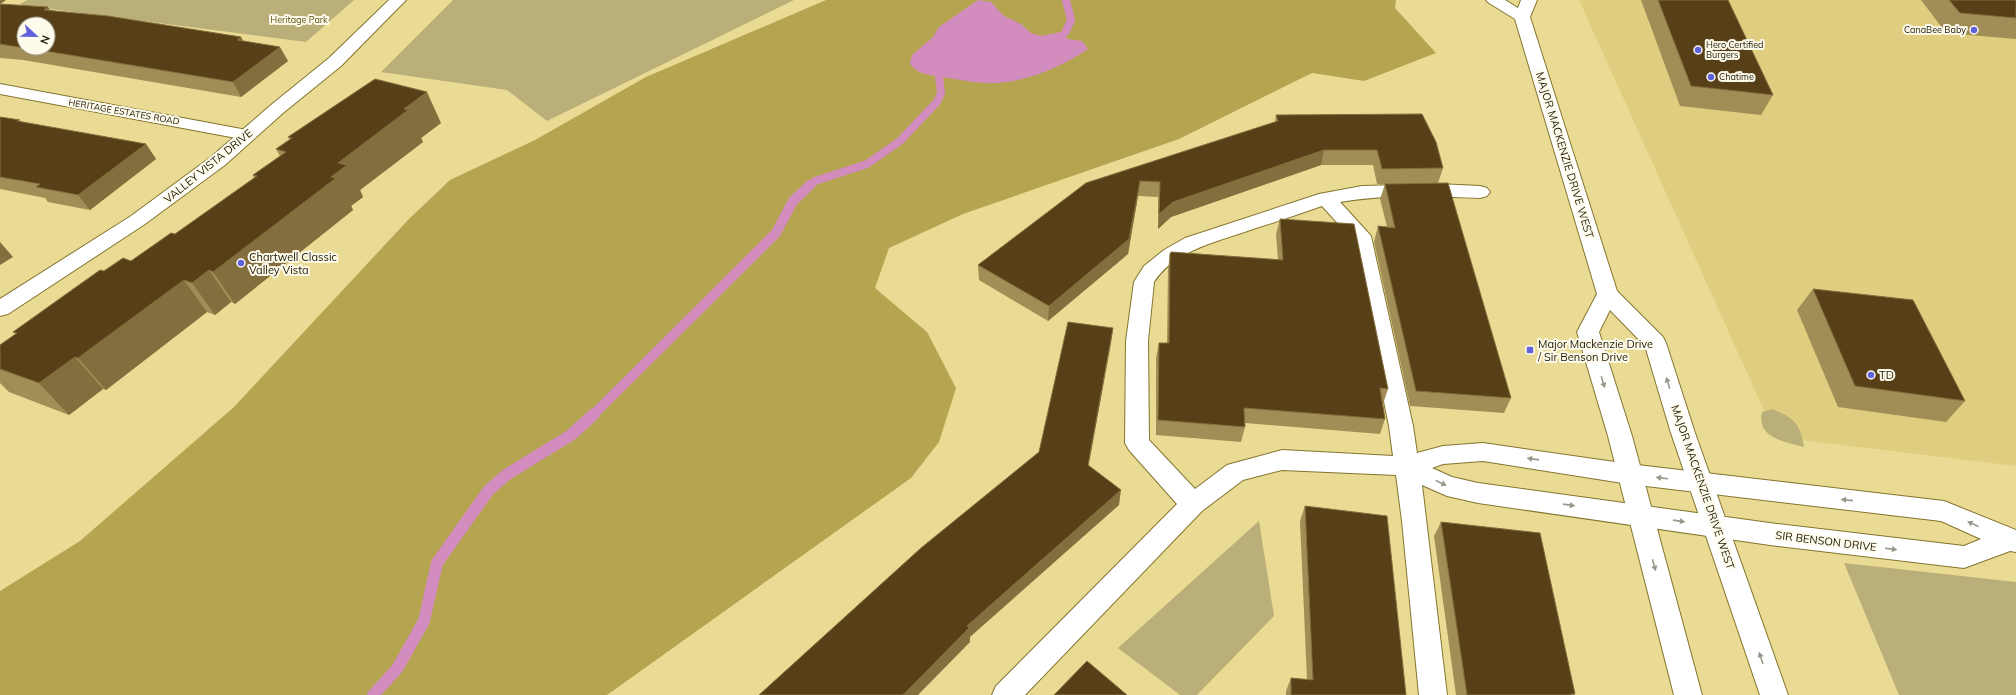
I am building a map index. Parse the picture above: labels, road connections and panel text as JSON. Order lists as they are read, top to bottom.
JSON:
{
  "streets": {
    "street": [
      "HERITAGE ESTATES ROAD",
      "MAJOR MACKENZIE DRIVE WEST",
      "VALLEY VISTA DRIVE",
      "SIR BENSON DRIVE"
    ]
  },
  "crossings": [
    ["HERITAGE ESTATES ROAD", "VALLEY VISTA DRIVE"],
    ["MAJOR MACKENZIE DRIVE WEST", "SIR BENSON DRIVE"]
  ],
  "parks": ["Heritage Park"],
  "places": {
    "other": [
      "CanaBee Baby",
      "Hero Certified Burgers",
      "Chatime",
      "Chartwell Classic Valley Vista",
      "TD"
    ],
    "transit": ["Major Mackenzie Drive / Sir Benson Drive"]
  },
  "north": "right"
}
